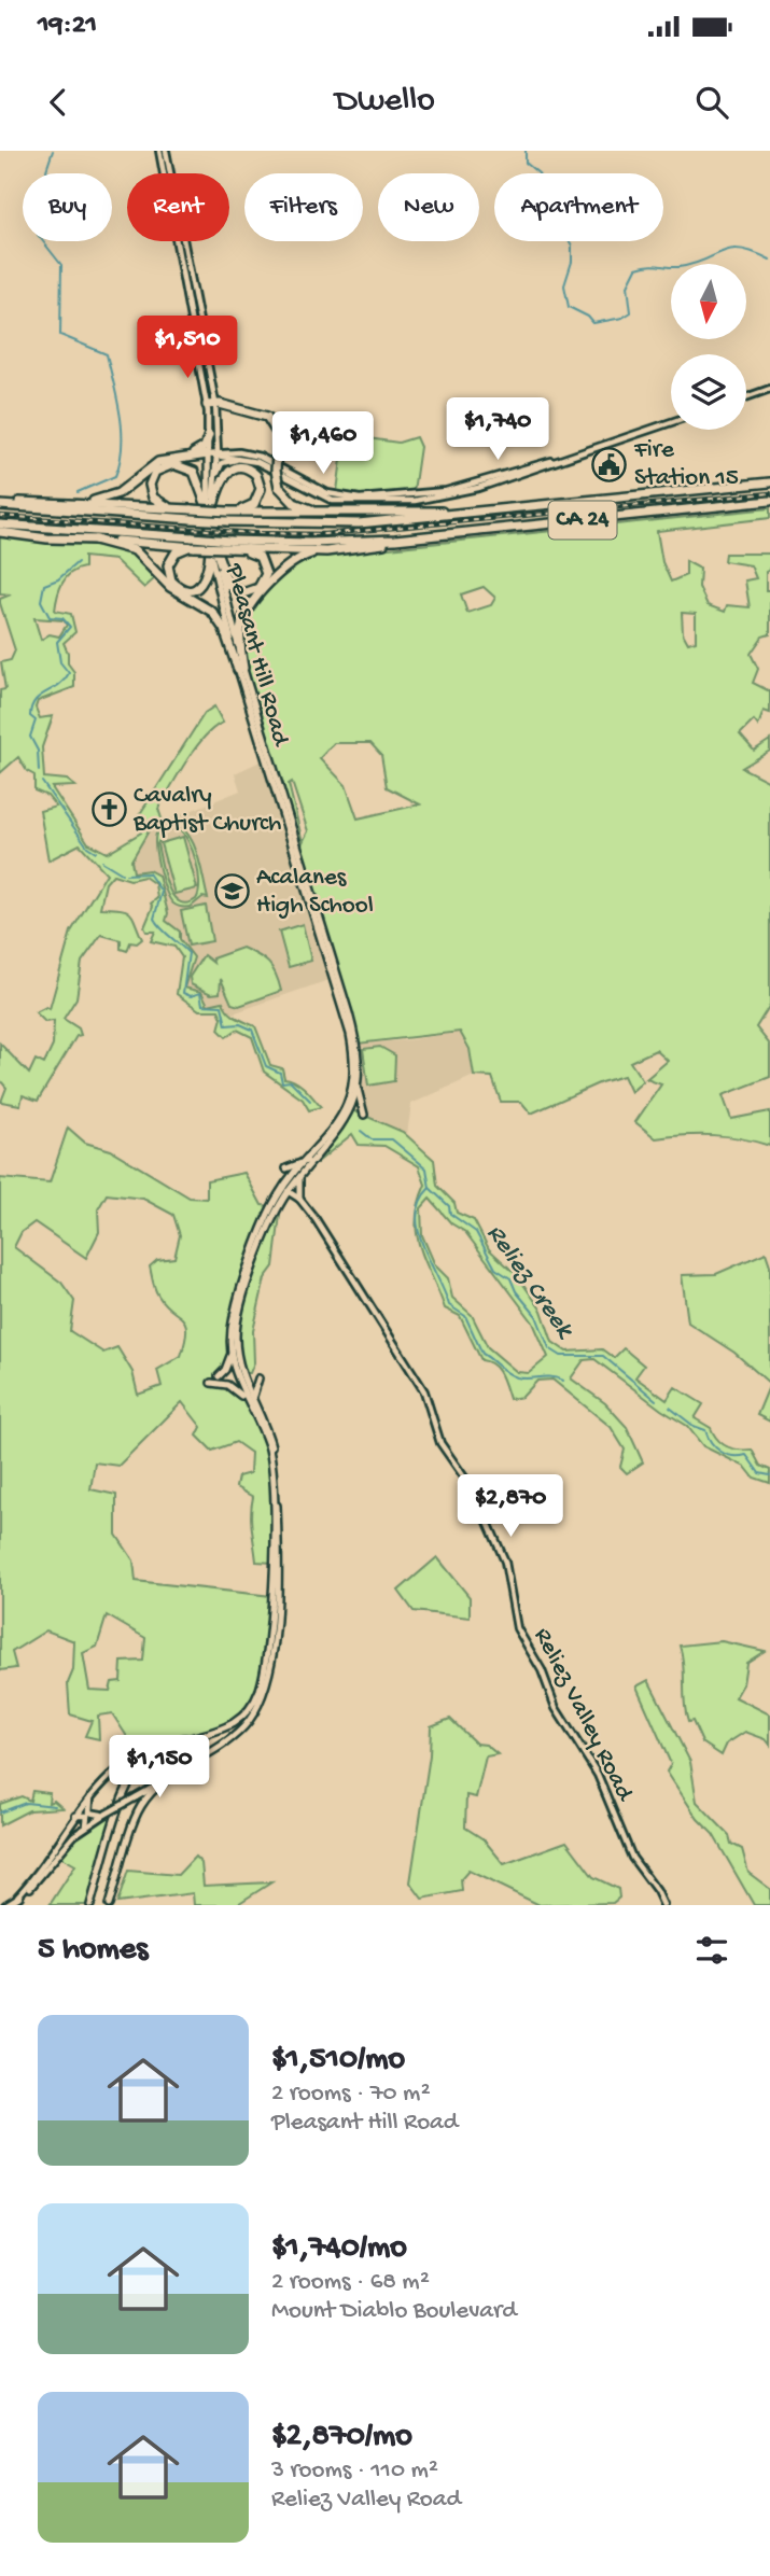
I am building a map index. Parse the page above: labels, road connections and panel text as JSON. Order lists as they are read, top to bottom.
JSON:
{
  "streets": {
    "highway": ["CA 24"],
    "main road": ["Pleasant Hill Road", "Reliez Valley Road"]
  },
  "crossings": [
    ["Pleasant Hill Road", "Reliez Valley Road"]
  ],
  "water": ["Reliez Creek"],
  "places": {
    "public building": ["Fire Station 15"],
    "church": ["Cavalry Baptist Church"],
    "school or university": ["Acalanes High School"]
  },
  "north": "bottom",
  "page": {
    "status": "19:21",
    "header": "Dwello",
    "chip": [
      "Buy",
      "Rent",
      "Filters",
      "New",
      "Apartment"
    ],
    "price": [
      "$1,510",
      "$1,740",
      "$1,460",
      "$2,870",
      "$1,150"
    ],
    "heading": "5 homes",
    "list": [
      {
        "name": "$1,510/mo",
        "note": "2 rooms · 70 m² · Pleasant Hill Road"
      },
      {
        "name": "$1,740/mo",
        "note": "2 rooms · 68 m² · Mount Diablo Boulevard"
      },
      {
        "name": "$2,870/mo",
        "note": "3 rooms · 110 m² · Reliez Valley Road"
      }
    ]
  }
}
